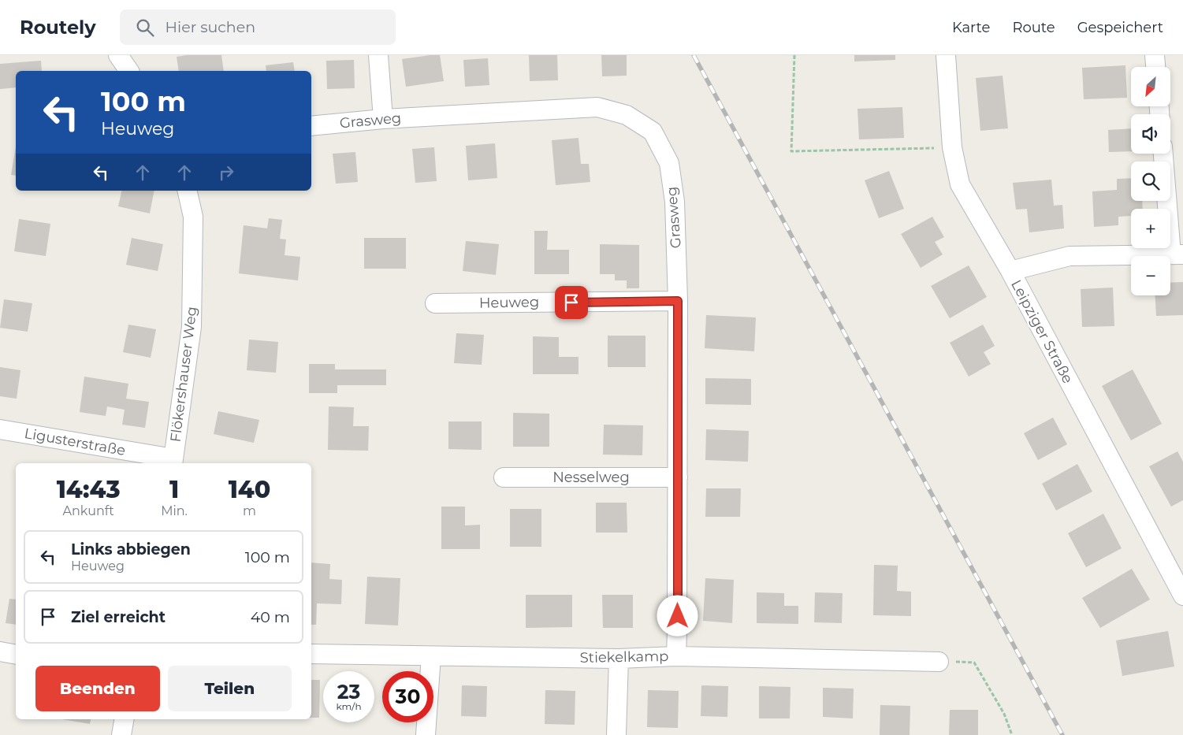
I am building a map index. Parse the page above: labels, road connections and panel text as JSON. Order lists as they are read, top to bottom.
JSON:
{
  "streets": {
    "street": [
      "Grasweg",
      "Heuweg",
      "Leipziger Straße",
      "Flökershauser Weg",
      "Ligusterstraße",
      "Nesselweg",
      "Stiekelkamp"
    ]
  },
  "crossings": [
    ["Grasweg", "Heuweg"],
    ["Grasweg", "Nesselweg"],
    ["Grasweg", "Stiekelkamp"],
    ["Flökershauser Weg", "Ligusterstraße"]
  ],
  "north": "bottom left",
  "page": {
    "header": "Routely",
    "search": "Hier suchen",
    "nav": ["Karte", "Route", "Gespeichert"],
    "map_buttons": ["+", "−"],
    "turn": ["100 m", "Heuweg"],
    "eta": [
      "14:43",
      "Ankunft",
      "1",
      "Min.",
      "140",
      "m"
    ],
    "list": [
      {
        "name": "Links abbiegen",
        "note": "Heuweg",
        "value": "100 m"
      },
      {
        "name": "Ziel erreicht",
        "value": "40 m"
      }
    ],
    "buttons": ["Beenden", "Teilen"],
    "speed": "23 km/h",
    "limit": "30"
  }
}
